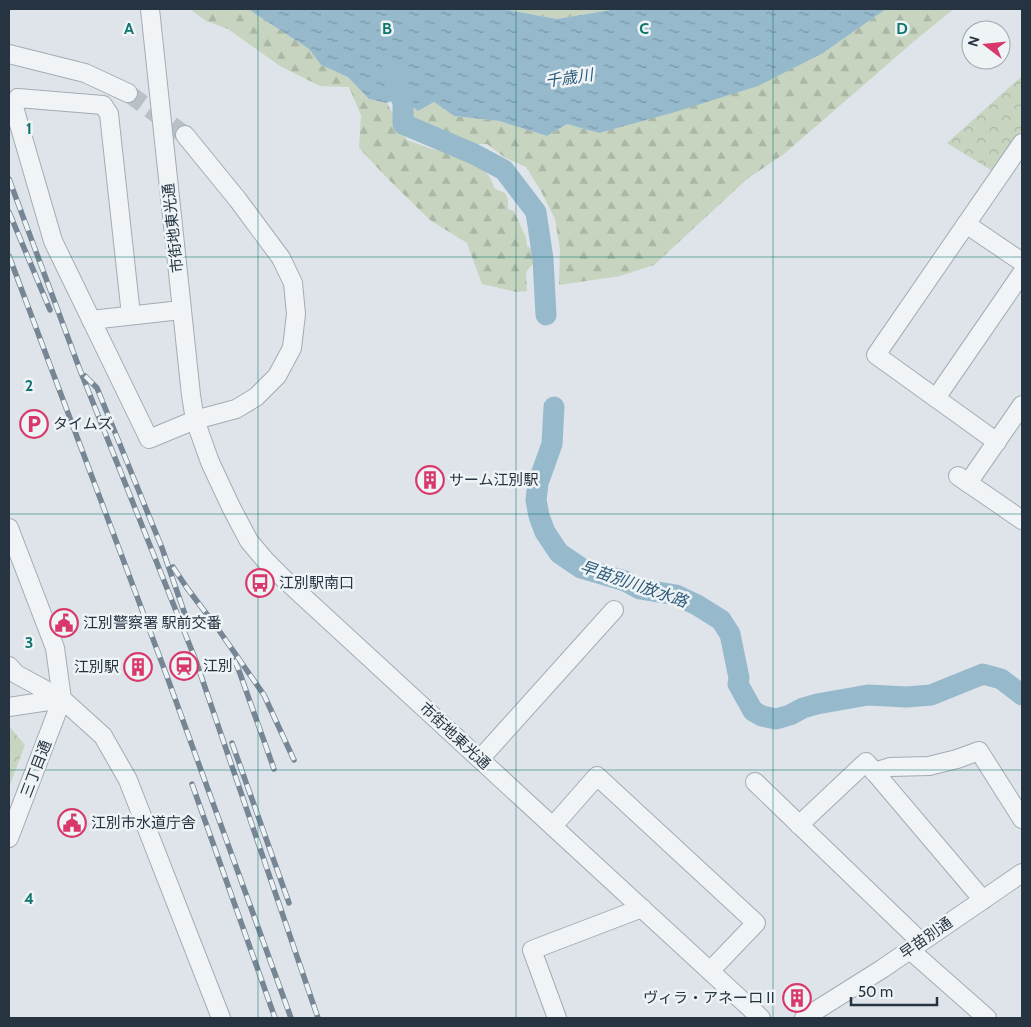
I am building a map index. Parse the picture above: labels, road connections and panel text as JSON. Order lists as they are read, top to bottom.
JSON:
{
  "streets": {
    "street": ["市街地東光通", "三丁目通", "早苗別通"]
  },
  "water": ["千歳川", "早苗別川放水路"],
  "places": {
    "parking": ["タイムズ"],
    "building": ["サーム江別駅", "江別駅", "ヴィラ・アネーロⅡ"],
    "bus stop": ["江別駅南口"],
    "public building": ["江別警察署 駅前交番", "江別市水道庁舎"],
    "station": ["江別"]
  },
  "scale_bar": "50 m",
  "north": "left",
  "grid": {
    "columns": [
      "A",
      "B",
      "C",
      "D"
    ],
    "rows": [
      "1",
      "2",
      "3",
      "4"
    ]
  }
}
